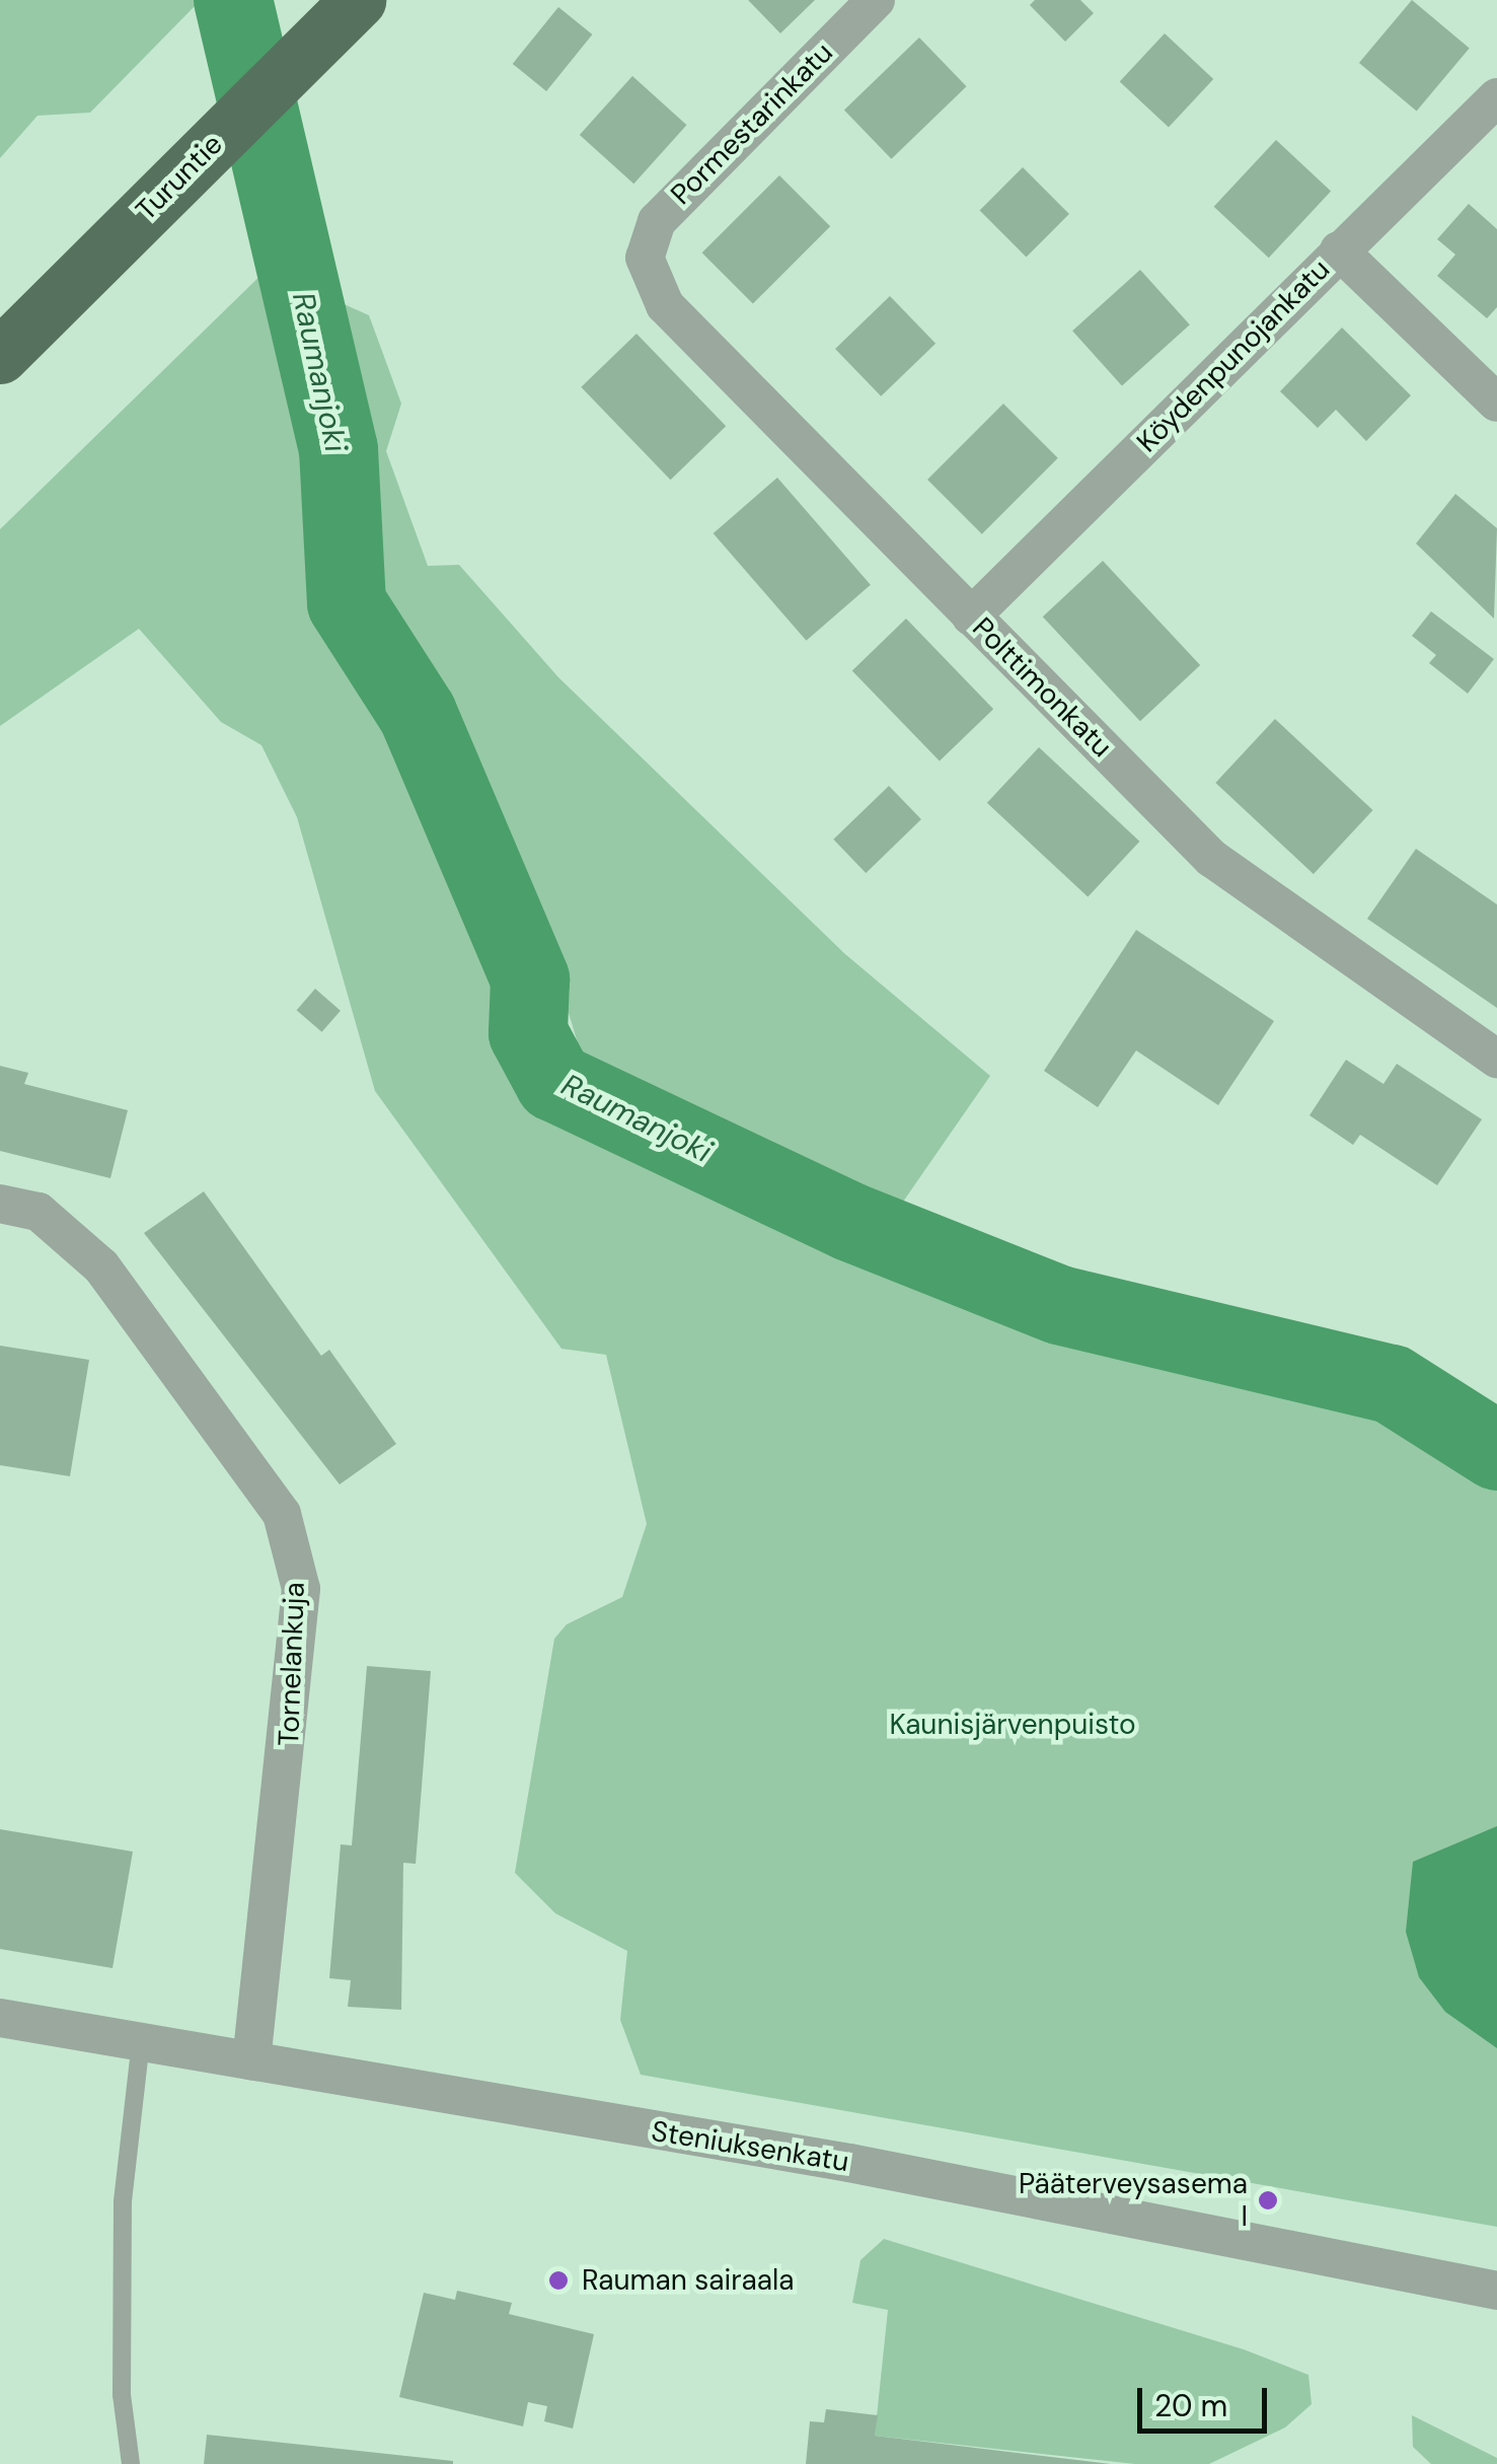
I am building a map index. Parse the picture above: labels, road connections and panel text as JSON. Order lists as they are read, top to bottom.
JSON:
{
  "streets": {
    "highway": ["Turuntie"],
    "street": [
      "Pormestarinkatu",
      "Köydenpunojankatu",
      "Polttimonkatu",
      "Tornelankuja",
      "Steniuksenkatu"
    ]
  },
  "crossings": [
    ["Pormestarinkatu", "Polttimonkatu"],
    ["Köydenpunojankatu", "Polttimonkatu"],
    ["Tornelankuja", "Steniuksenkatu"]
  ],
  "water": ["Raumanjoki"],
  "parks": ["Kaunisjärvenpuisto"],
  "places": ["Pääterveysasema I", "Rauman sairaala"],
  "scale_bar": "20 m"
}
